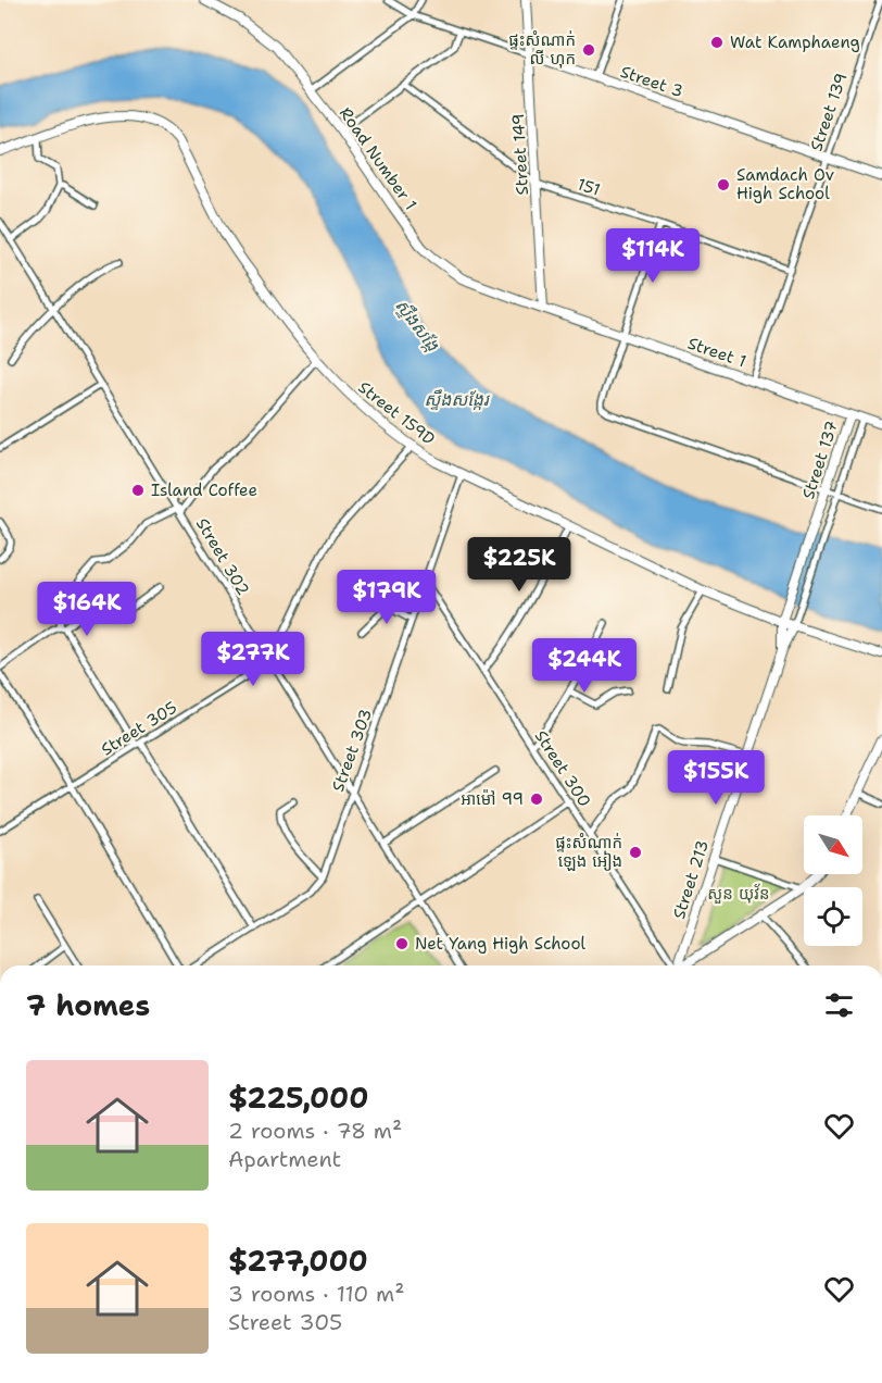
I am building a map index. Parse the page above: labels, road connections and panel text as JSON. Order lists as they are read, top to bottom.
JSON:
{
  "streets": {
    "street": [
      "Street 3",
      "Street 139",
      "Street 149",
      "Road Number 1",
      "151",
      "Street 1",
      "Street 159D",
      "Street 137",
      "Street 302",
      "Street 305",
      "Street 303",
      "Street 300",
      "Street 213"
    ]
  },
  "crossings": [
    ["Street 3", "Street 139"],
    ["Street 3", "Street 149"],
    ["Street 139", "151"],
    ["Street 139", "Street 1"],
    ["Street 149", "Road Number 1"],
    ["Street 149", "151"],
    ["Street 149", "Street 1"],
    ["Road Number 1", "Street 1"],
    ["Street 1", "Street 137"],
    ["Street 159D", "Street 303"],
    ["Street 159D", "Street 213"],
    ["Street 137", "Street 213"],
    ["Street 302", "Street 305"],
    ["Street 302", "Street 303"],
    ["Street 303", "Street 300"]
  ],
  "water": ["ស្ទឹងសង្កែ", "ស្ទឹងសង្កែរ"],
  "parks": ["សួន យុវ័ន"],
  "places": [
    "Wat Kamphaeng",
    "ផ្ទះសំណាក់ លី ហុក",
    "Samdach Ov High School",
    "Island Coffee",
    "អាម៉ៅ 99",
    "ផ្ទះសំណាក់ ឡេង អៀង",
    "Net Yang High School"
  ],
  "north": "bottom right",
  "page": {
    "price": [
      "$114K",
      "$225K",
      "$179K",
      "$164K",
      "$277K",
      "$244K",
      "$155K"
    ],
    "heading": "7 homes",
    "list": [
      {
        "name": "$225,000",
        "note": "2 rooms · 78 m² · Apartment"
      },
      {
        "name": "$277,000",
        "note": "3 rooms · 110 m² · Street 305"
      }
    ]
  }
}
